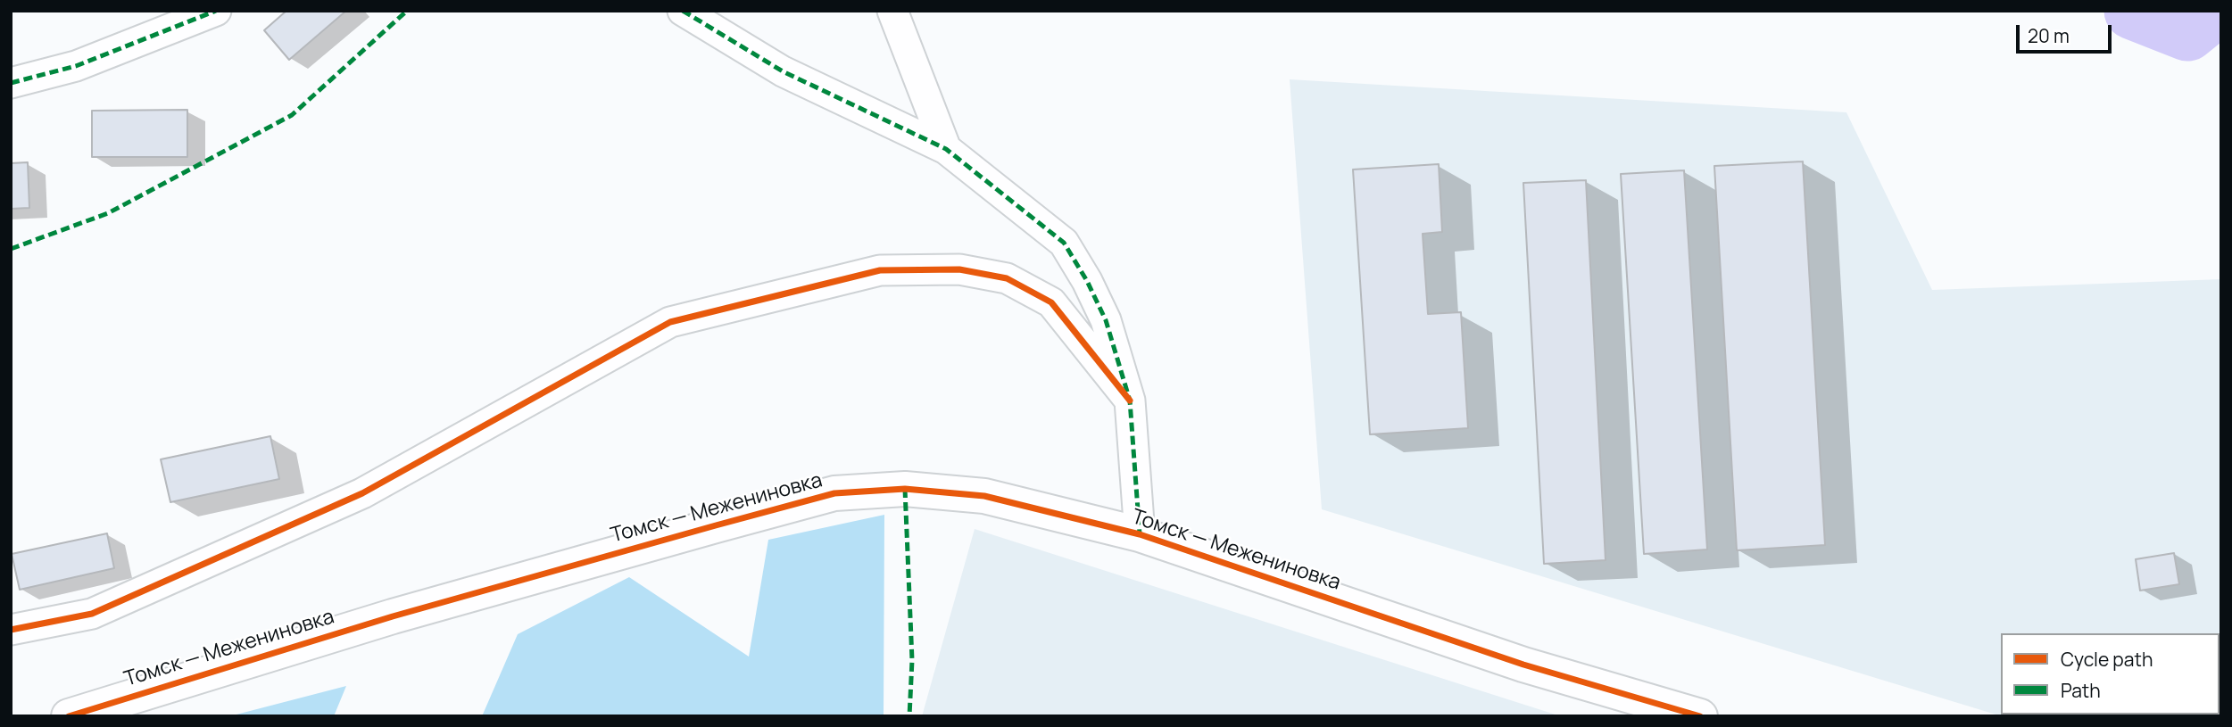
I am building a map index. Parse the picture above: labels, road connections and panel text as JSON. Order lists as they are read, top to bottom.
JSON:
{
  "streets": {
    "street": ["Томск — Межениновка"]
  },
  "legend": ["Cycle path", "Path"],
  "scale_bar": "20 m"
}
